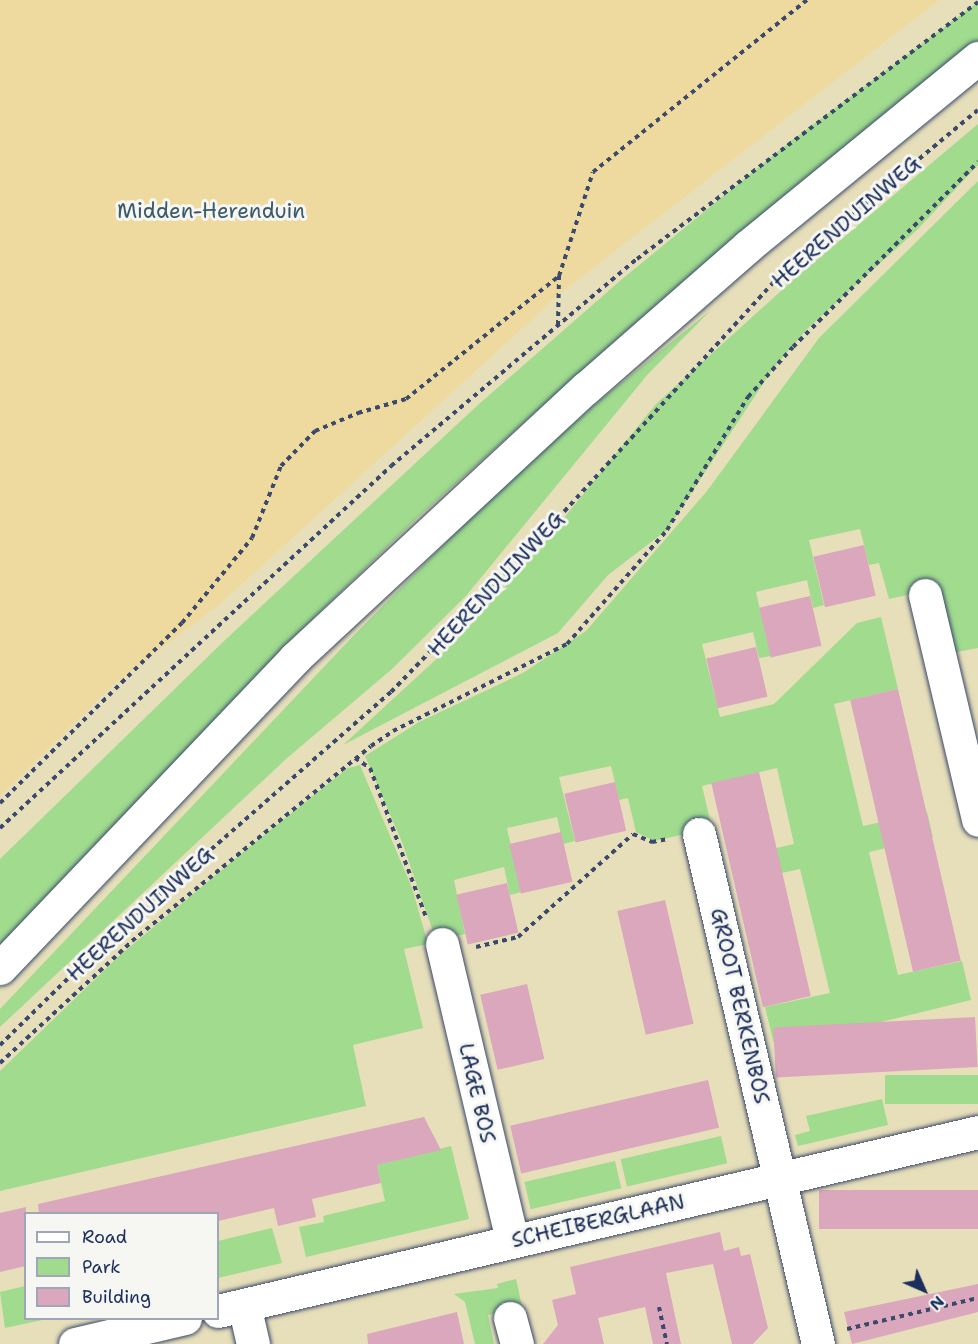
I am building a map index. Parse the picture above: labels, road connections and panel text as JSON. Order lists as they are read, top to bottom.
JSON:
{
  "streets": {
    "street": [
      "HEERENDUINWEG",
      "GROOT BERKENBOS",
      "LAGE BOS",
      "SCHEIBERGLAAN"
    ]
  },
  "crossings": [
    ["GROOT BERKENBOS", "SCHEIBERGLAAN"],
    ["LAGE BOS", "SCHEIBERGLAAN"]
  ],
  "parks": ["Midden-Herenduin"],
  "legend": ["Road", "Park", "Building"],
  "north": "bottom right"
}
